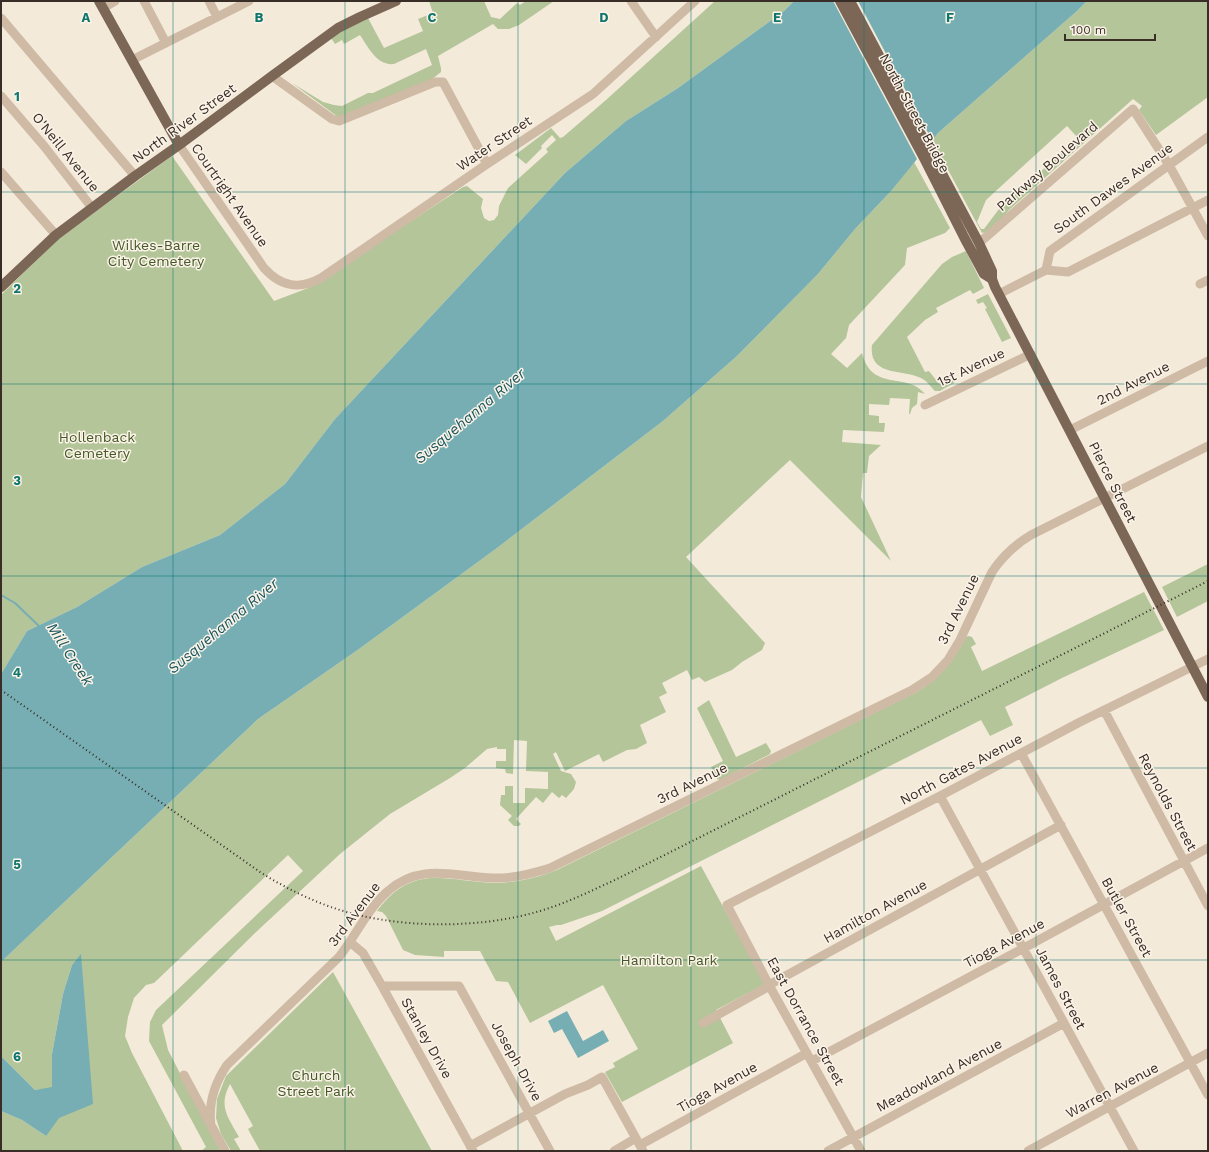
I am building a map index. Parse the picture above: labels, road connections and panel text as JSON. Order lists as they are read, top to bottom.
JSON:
{
  "streets": {
    "main road": [
      "North Street Bridge",
      "North River Street",
      "Courtright Avenue",
      "Pierce Street"
    ],
    "street": [
      "Water Street",
      "O'Neill Avenue",
      "Parkway Boulevard",
      "South Dawes Avenue",
      "1st Avenue",
      "2nd Avenue",
      "3rd Avenue",
      "North Gates Avenue",
      "Reynolds Street",
      "Hamilton Avenue",
      "Butler Street",
      "Tioga Avenue",
      "James Street",
      "East Dorrance Street",
      "Stanley Drive",
      "Joseph Drive",
      "Meadowland Avenue",
      "Warren Avenue"
    ]
  },
  "crossings": [
    ["North Street Bridge", "Pierce Street"],
    ["North River Street", "O'Neill Avenue"],
    ["North River Street", "Courtright Avenue"],
    ["Water Street", "Courtright Avenue"],
    ["Parkway Boulevard", "South Dawes Avenue"],
    ["Parkway Boulevard", "Pierce Street"],
    ["1st Avenue", "Pierce Street"],
    ["2nd Avenue", "Pierce Street"],
    ["Pierce Street", "3rd Avenue"],
    ["Pierce Street", "North Gates Avenue"],
    ["3rd Avenue", "Stanley Drive"],
    ["North Gates Avenue", "Reynolds Street"],
    ["North Gates Avenue", "Butler Street"],
    ["North Gates Avenue", "James Street"],
    ["North Gates Avenue", "East Dorrance Street"],
    ["Reynolds Street", "Tioga Avenue"],
    ["Hamilton Avenue", "Butler Street"],
    ["Hamilton Avenue", "James Street"],
    ["Hamilton Avenue", "East Dorrance Street"],
    ["Butler Street", "Tioga Avenue"],
    ["Butler Street", "Warren Avenue"],
    ["Tioga Avenue", "James Street"],
    ["Tioga Avenue", "East Dorrance Street"],
    ["James Street", "Meadowland Avenue"],
    ["James Street", "Warren Avenue"],
    ["East Dorrance Street", "Meadowland Avenue"],
    ["Stanley Drive", "Joseph Drive"]
  ],
  "water": ["Susquehanna River", "Mill Creek"],
  "parks": [
    "Wilkes-Barre City Cemetery",
    "Hollenback Cemetery",
    "Hamilton Park",
    "Church Street Park"
  ],
  "scale_bar": "100 m",
  "grid": {
    "columns": [
      "A",
      "B",
      "C",
      "D",
      "E",
      "F"
    ],
    "rows": [
      "1",
      "2",
      "3",
      "4",
      "5",
      "6"
    ]
  }
}
